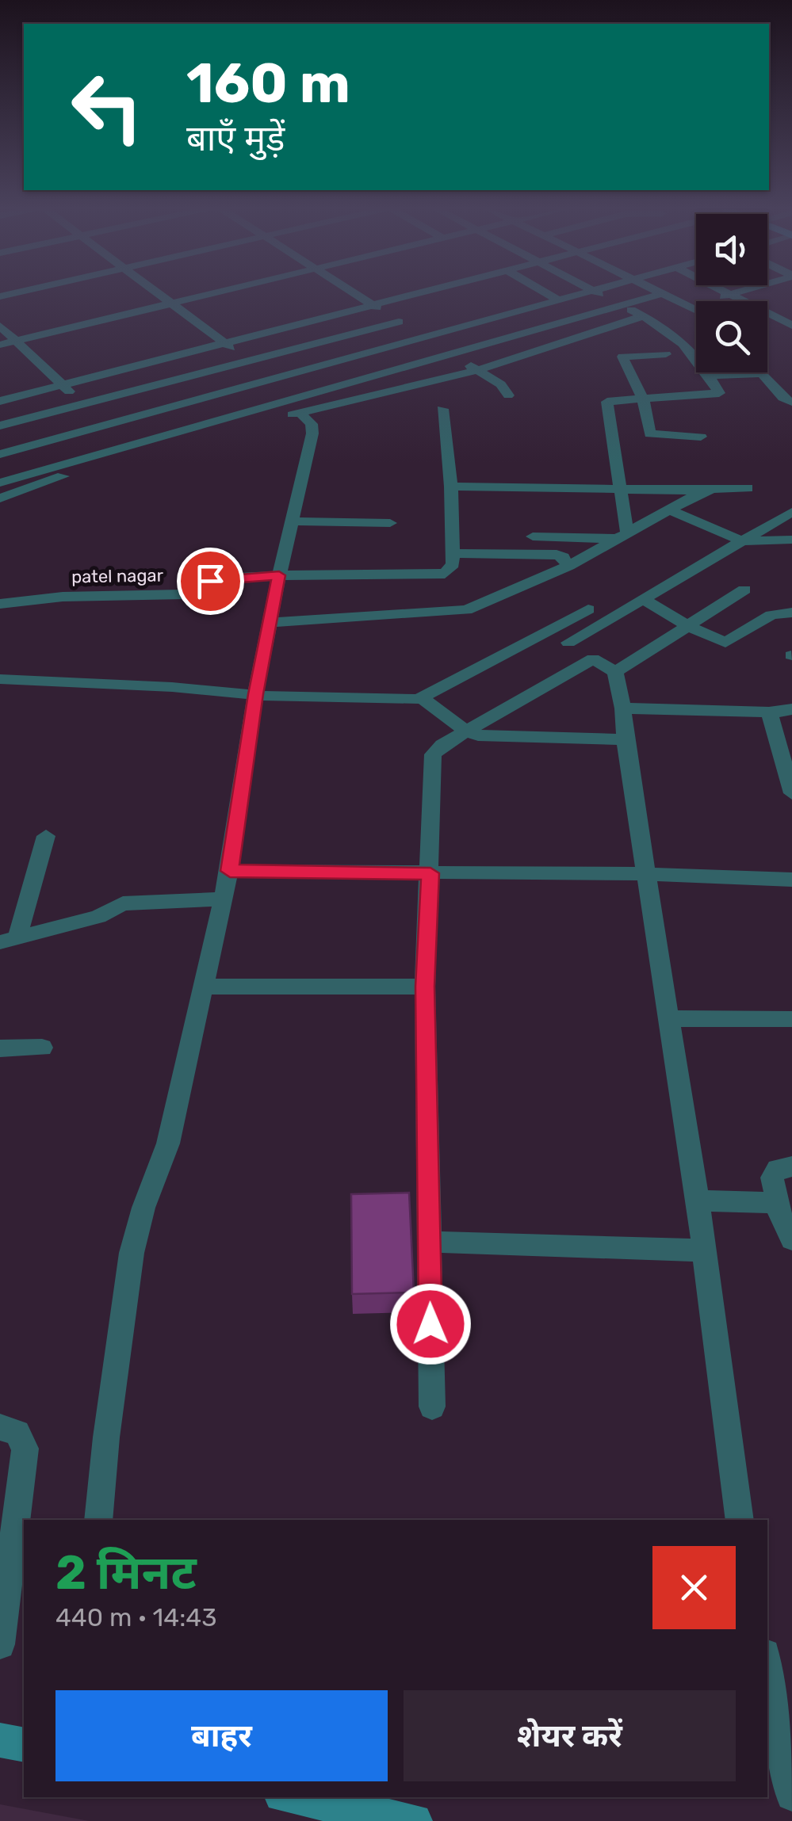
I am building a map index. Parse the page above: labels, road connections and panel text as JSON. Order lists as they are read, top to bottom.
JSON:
{
  "streets": {
    "street": ["patel nagar"]
  },
  "page": {
    "turn": ["160 m", "बाएँ मुड़ें"],
    "heading": ["2 मिनट", "440 m · 14:43"],
    "buttons": ["बाहर", "शेयर करें"]
  }
}
